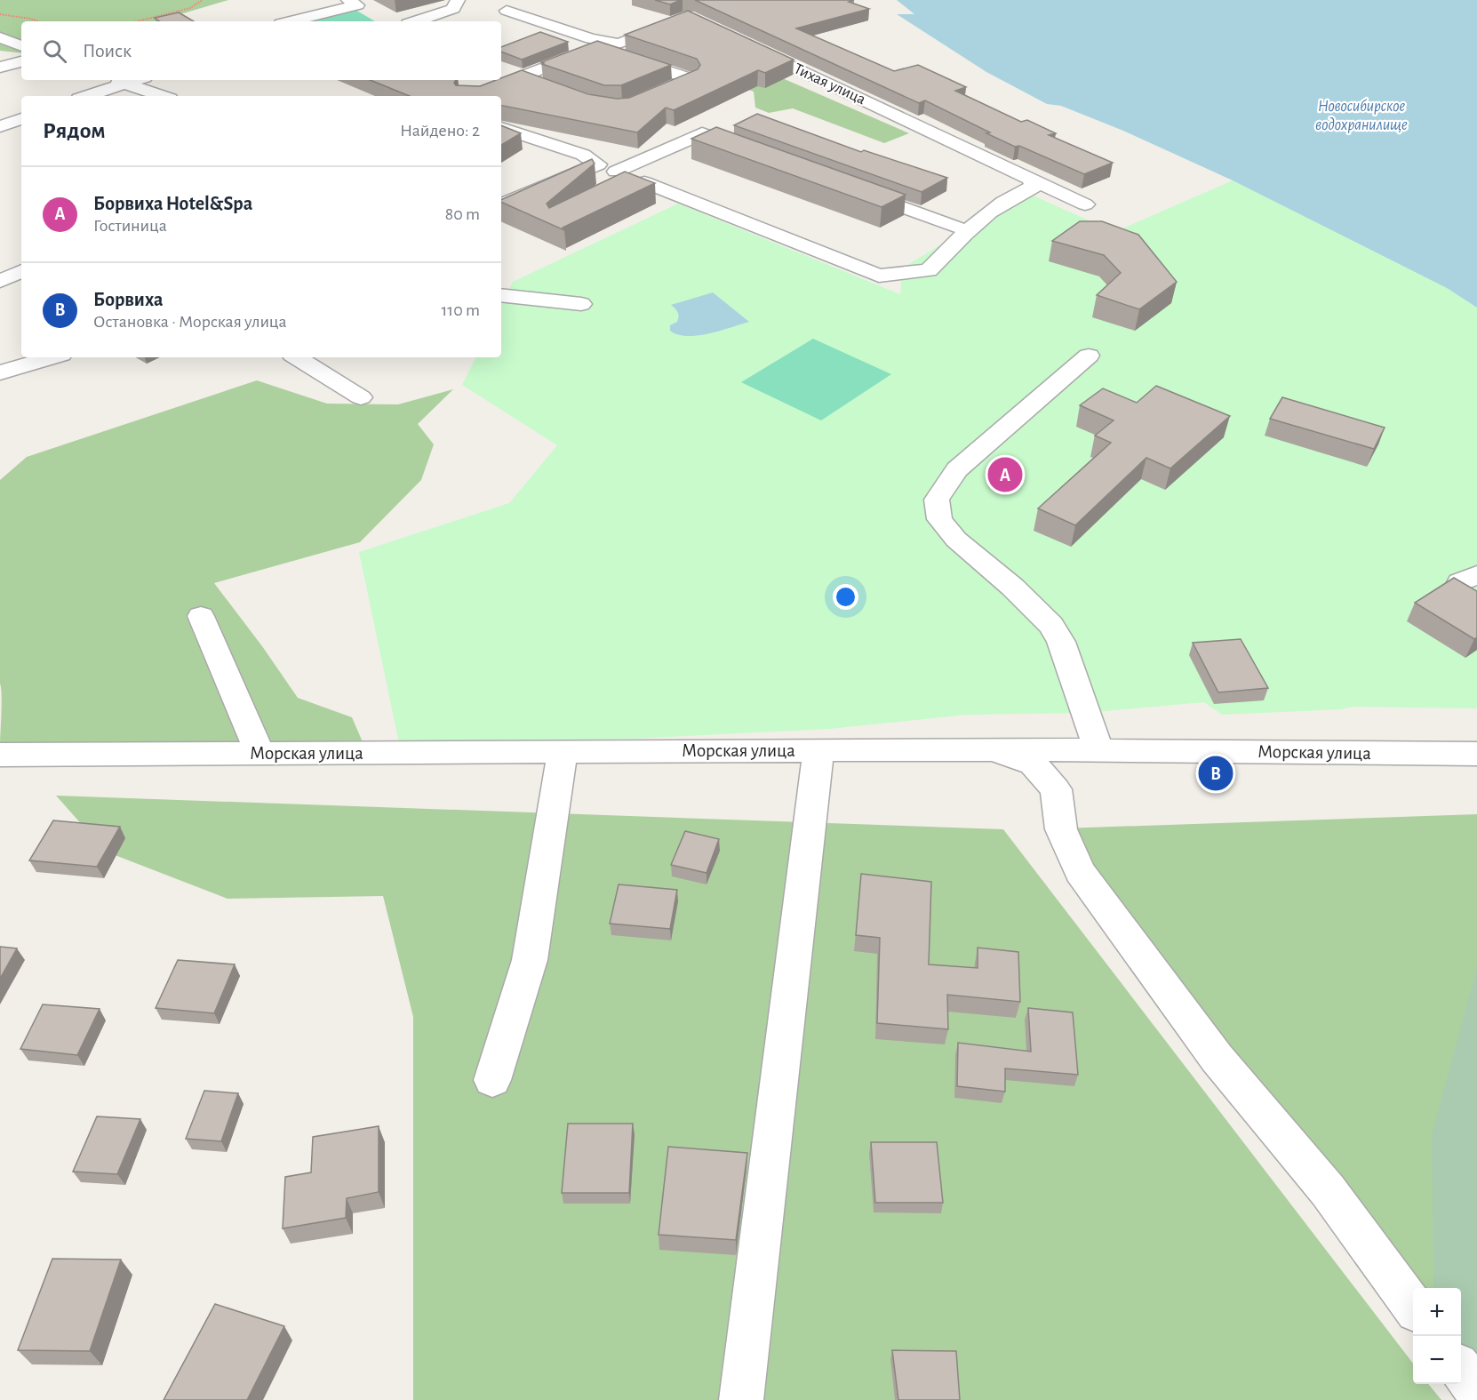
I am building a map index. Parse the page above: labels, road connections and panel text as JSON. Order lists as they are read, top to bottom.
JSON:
{
  "streets": {
    "street": ["Тихая улица", "Морская улица"]
  },
  "water": ["Новосибирское водохранилище"],
  "page": {
    "search": "Поиск",
    "heading": ["Рядом", "Найдено: 2"],
    "list": [
      {
        "mark": "A",
        "name": "Борвиха Hotel&Spa",
        "note": "Гостиница",
        "value": "80 m"
      },
      {
        "mark": "B",
        "name": "Борвиха",
        "note": "Остановка · Морская улица",
        "value": "110 m"
      }
    ],
    "pins": ["A", "B"],
    "map_buttons": ["+", "−"]
  }
}
